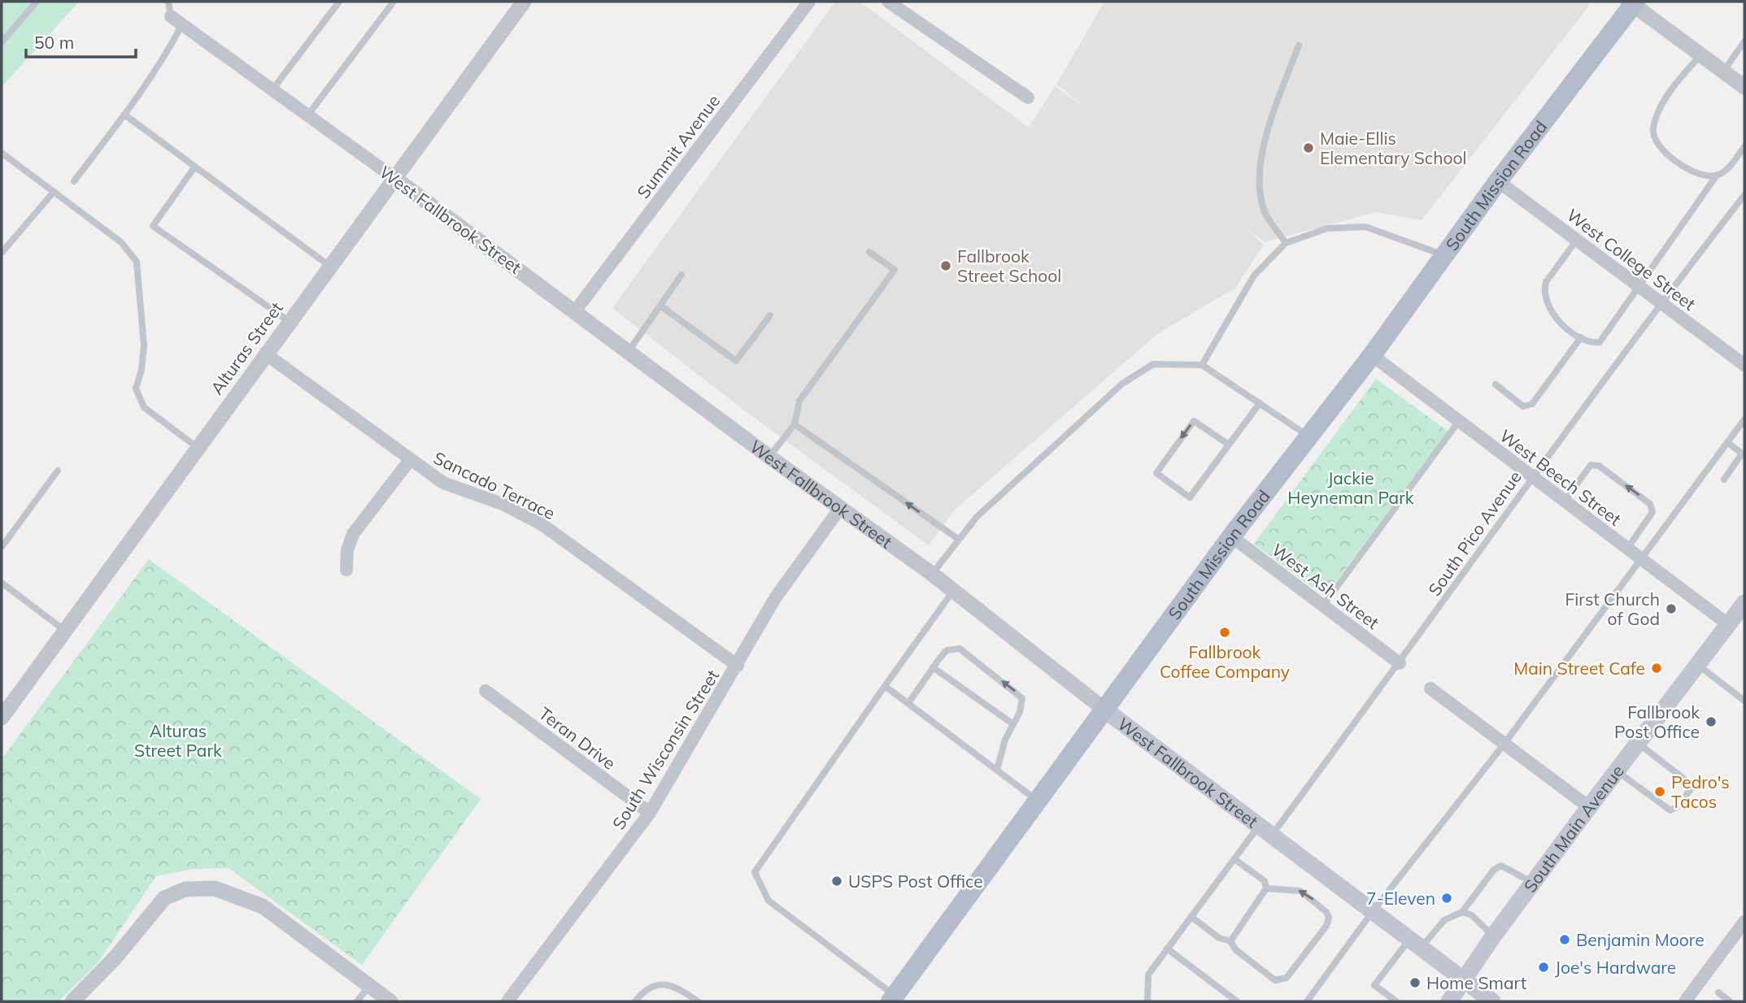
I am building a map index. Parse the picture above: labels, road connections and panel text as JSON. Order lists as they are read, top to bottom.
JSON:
{
  "streets": {
    "main road": ["South Mission Road", "West Fallbrook Street", "South Main Avenue"],
    "street": [
      "Summit Avenue",
      "West College Street",
      "Alturas Street",
      "West Beech Street",
      "Sancado Terrace",
      "West Ash Street",
      "Teran Drive",
      "South Wisconsin Street"
    ],
    "lane": ["South Pico Avenue"]
  },
  "crossings": [
    ["Summit Avenue", "West Fallbrook Street"],
    ["South Mission Road", "West Fallbrook Street"],
    ["South Mission Road", "West College Street"],
    ["South Mission Road", "West Beech Street"],
    ["South Mission Road", "West Ash Street"],
    ["West Fallbrook Street", "Alturas Street"],
    ["West Fallbrook Street", "South Pico Avenue"],
    ["West Fallbrook Street", "South Wisconsin Street"],
    ["West Fallbrook Street", "South Main Avenue"],
    ["West College Street", "South Pico Avenue"],
    ["Alturas Street", "Sancado Terrace"],
    ["West Beech Street", "South Pico Avenue"],
    ["West Beech Street", "South Main Avenue"],
    ["Sancado Terrace", "South Wisconsin Street"],
    ["South Pico Avenue", "West Ash Street"],
    ["Teran Drive", "South Wisconsin Street"]
  ],
  "parks": ["Jackie Heyneman Park", "Alturas Street Park"],
  "places": [
    "Maie-Ellis Elementary School",
    "Fallbrook Street School",
    "First Church of God",
    "Fallbrook Coffee Company",
    "Main Street Cafe",
    "Fallbrook Post Office",
    "Pedro's Tacos",
    "USPS Post Office",
    "7-Eleven",
    "Benjamin Moore",
    "Joe's Hardware",
    "Home Smart"
  ],
  "scale_bar": "50 m"
}
